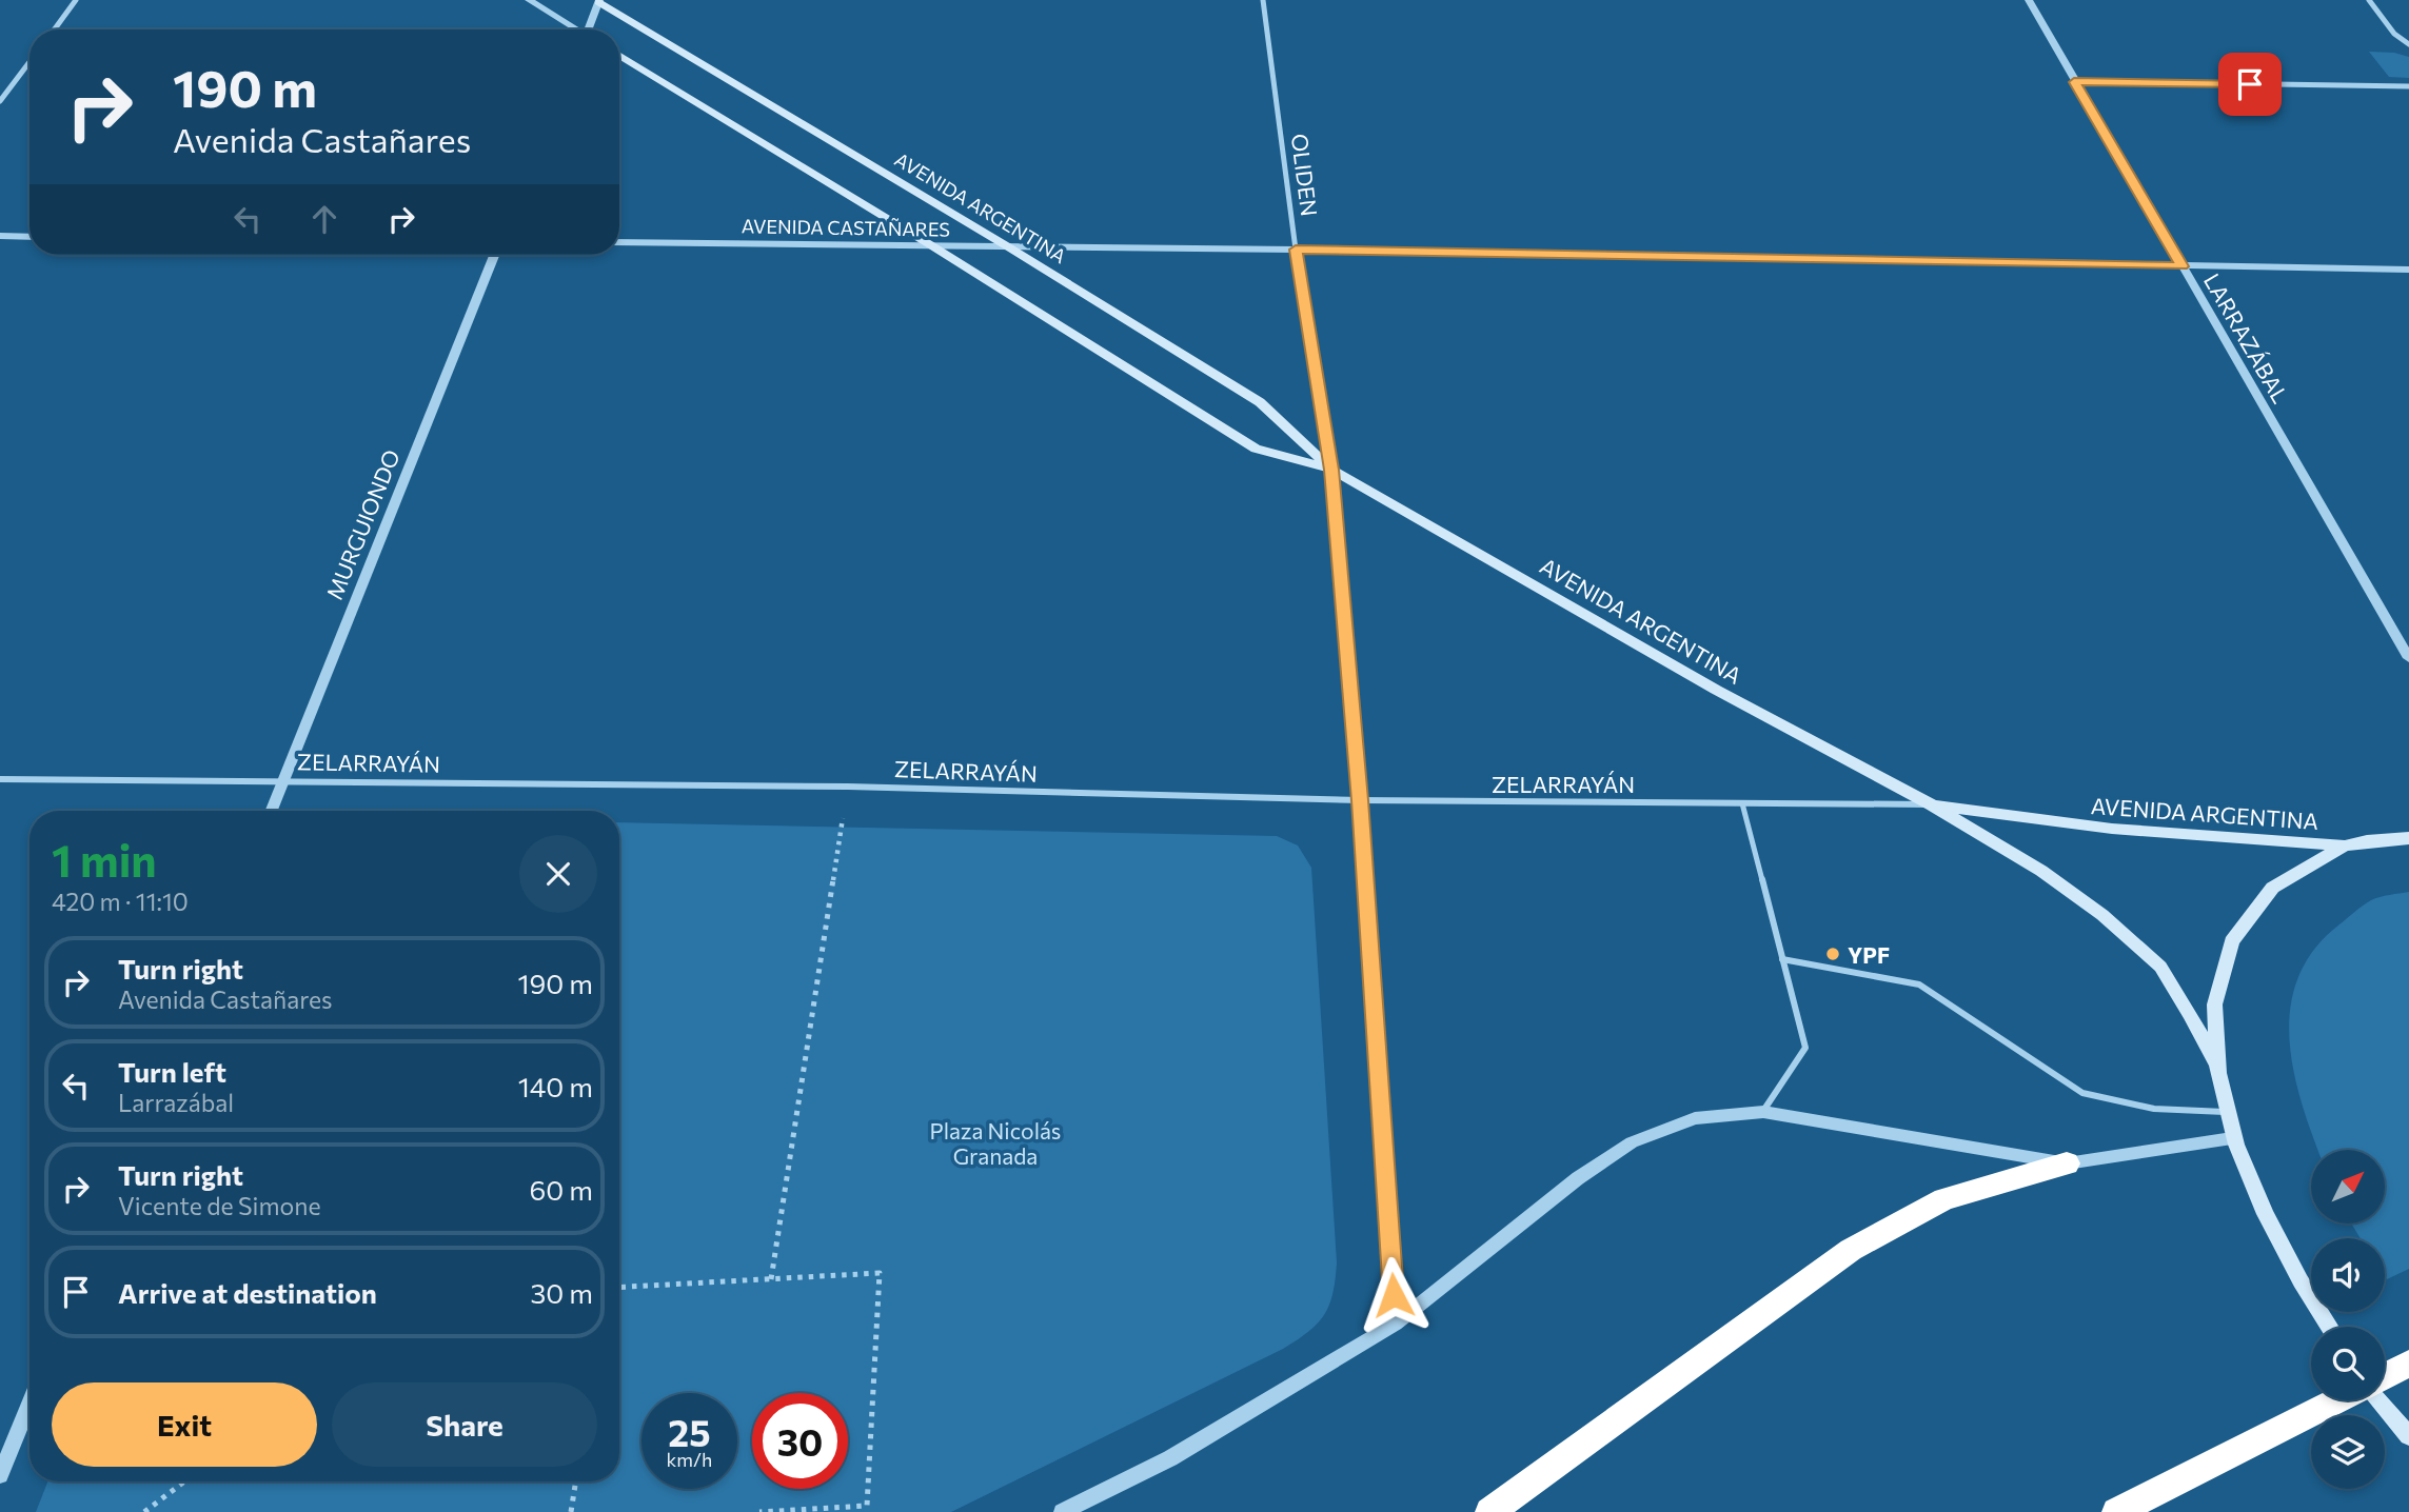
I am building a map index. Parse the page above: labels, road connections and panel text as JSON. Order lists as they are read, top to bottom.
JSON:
{
  "streets": {
    "main road": ["AVENIDA ARGENTINA"],
    "street": [
      "OLIDEN",
      "AVENIDA CASTAÑARES",
      "LARRAZÁBAL",
      "MURGUIONDO",
      "ZELARRAYÁN"
    ]
  },
  "crossings": [
    ["OLIDEN", "AVENIDA ARGENTINA"],
    ["OLIDEN", "AVENIDA CASTAÑARES"],
    ["OLIDEN", "ZELARRAYÁN"],
    ["AVENIDA ARGENTINA", "AVENIDA CASTAÑARES"],
    ["AVENIDA ARGENTINA", "ZELARRAYÁN"],
    ["AVENIDA CASTAÑARES", "LARRAZÁBAL"],
    ["MURGUIONDO", "ZELARRAYÁN"]
  ],
  "parks": ["Plaza Nicolás Granada"],
  "places": ["YPF"],
  "north": "top right",
  "page": {
    "turn": ["190 m", "Avenida Castañares"],
    "heading": ["1 min", "420 m · 11:10"],
    "list": [
      {
        "name": "Turn right",
        "note": "Avenida Castañares",
        "value": "190 m"
      },
      {
        "name": "Turn left",
        "note": "Larrazábal",
        "value": "140 m"
      },
      {
        "name": "Turn right",
        "note": "Vicente de Simone",
        "value": "60 m"
      },
      {
        "name": "Arrive at destination",
        "value": "30 m"
      }
    ],
    "buttons": ["Exit", "Share"],
    "speed": "25 km/h",
    "limit": "30"
  }
}
